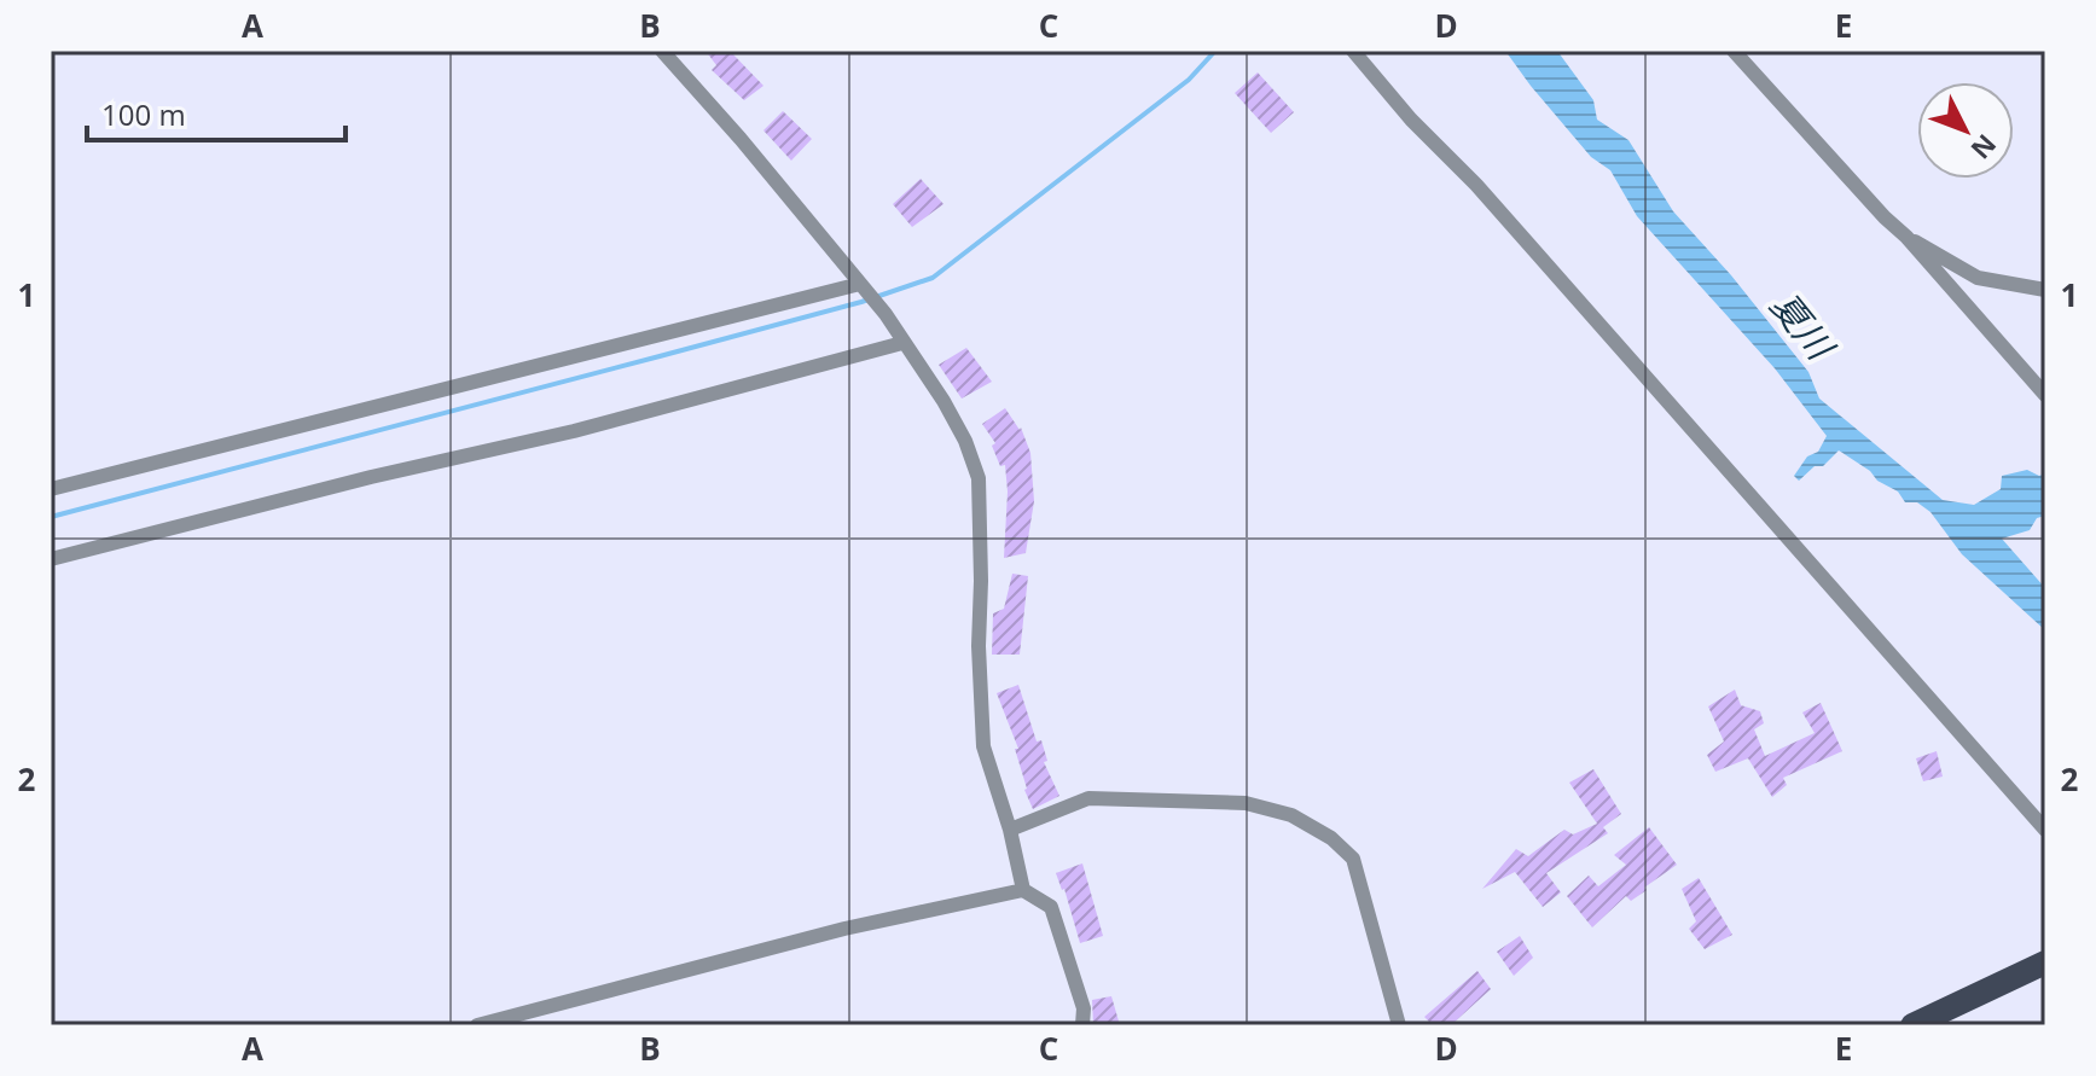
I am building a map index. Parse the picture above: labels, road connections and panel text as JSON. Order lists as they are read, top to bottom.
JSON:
{
  "water": ["夏川"],
  "scale_bar": "100 m",
  "north": "bottom right",
  "grid": {
    "columns": [
      "A",
      "B",
      "C",
      "D",
      "E"
    ],
    "rows": ["1", "2"]
  }
}
